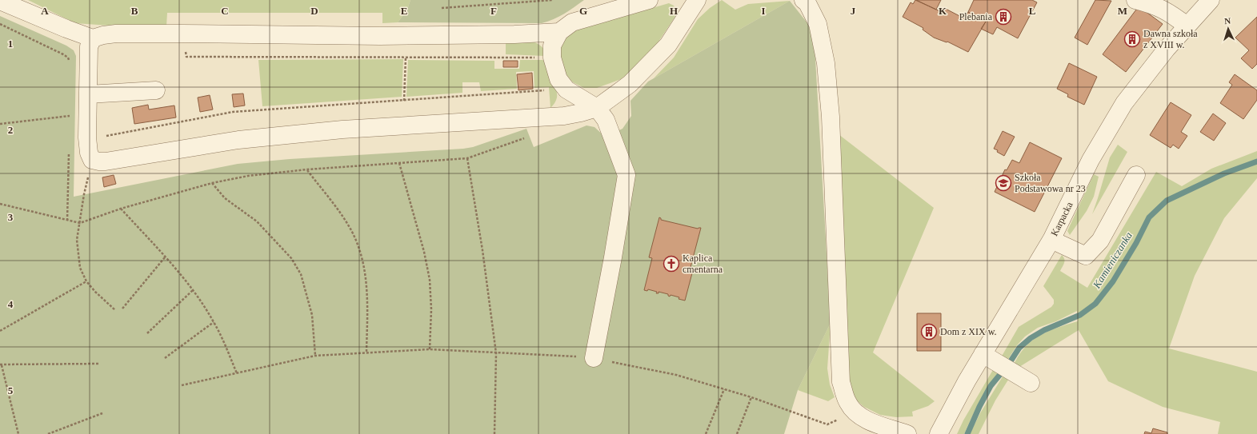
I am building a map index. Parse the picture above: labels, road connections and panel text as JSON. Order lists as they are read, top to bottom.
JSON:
{
  "streets": {
    "street": ["Karpacka"]
  },
  "water": ["Kamieniczanka"],
  "places": {
    "building": ["Plebania", "Dawna szkoła z XVIII w.", "Dom z XIX w."],
    "school or university": ["Szkoła Podstawowa nr 23"],
    "church": ["Kaplica cmentarna"]
  },
  "north": "top",
  "grid": {
    "columns": [
      "A",
      "B",
      "C",
      "D",
      "E",
      "F",
      "G",
      "H",
      "I",
      "J",
      "K",
      "L",
      "M"
    ],
    "rows": [
      "1",
      "2",
      "3",
      "4",
      "5"
    ]
  }
}
